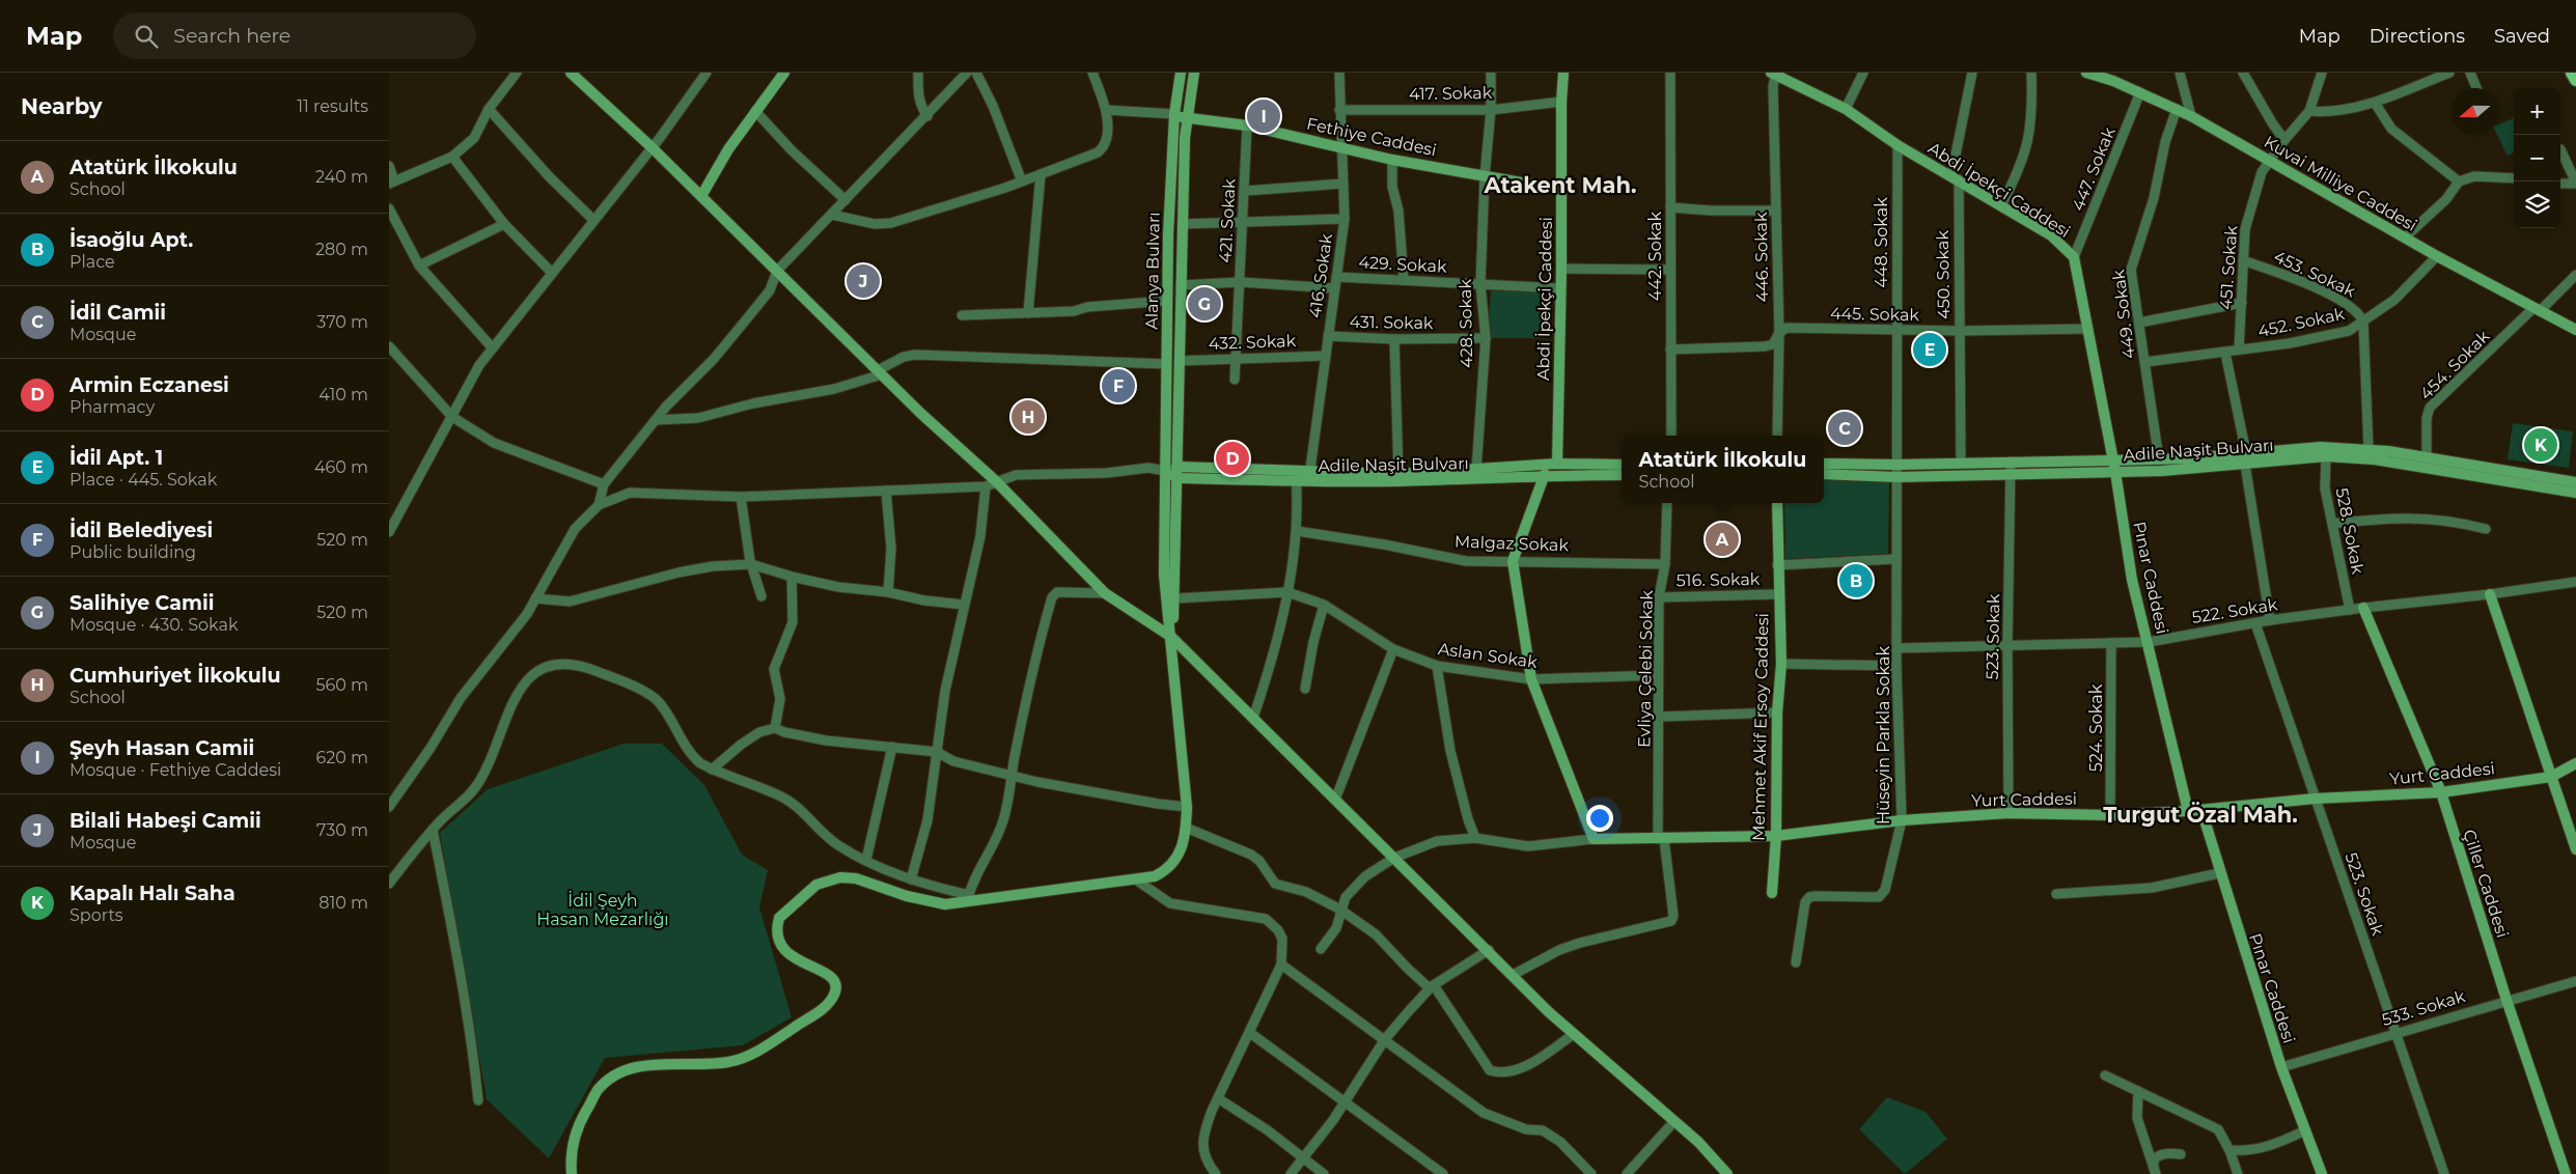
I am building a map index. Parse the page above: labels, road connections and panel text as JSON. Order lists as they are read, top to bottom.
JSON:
{
  "streets": {
    "street": [
      "417. Sokak",
      "Fethiye Caddesi",
      "447. Sokak",
      "Kuvai Milliye Caddesi",
      "Abdi İpekçi Caddesi",
      "421. Sokak",
      "448. Sokak",
      "442. Sokak",
      "446. Sokak",
      "429. Sokak",
      "451. Sokak",
      "Alanya Bulvarı",
      "453. Sokak",
      "450. Sokak",
      "416. Sokak",
      "445. Sokak",
      "449. Sokak",
      "431. Sokak",
      "452. Sokak",
      "428. Sokak",
      "432. Sokak",
      "454. Sokak",
      "Adile Naşit Bulvarı",
      "528. Sokak",
      "Malgaz Sokak",
      "Pınar Caddesi",
      "516. Sokak",
      "522. Sokak",
      "523. Sokak",
      "Aslan Sokak",
      "Evliya Çelebi Sokak",
      "Mehmet Akif Ersoy Caddesi",
      "524. Sokak",
      "Hüseyin Parkla Sokak",
      "Yurt Caddesi",
      "Çiller Caddesi",
      "533. Sokak"
    ]
  },
  "crossings": [
    ["417. Sokak", "Abdi İpekçi Caddesi"],
    ["417. Sokak", "416. Sokak"],
    ["417. Sokak", "428. Sokak"],
    ["Fethiye Caddesi", "Abdi İpekçi Caddesi"],
    ["Fethiye Caddesi", "421. Sokak"],
    ["Fethiye Caddesi", "Alanya Bulvarı"],
    ["Fethiye Caddesi", "416. Sokak"],
    ["Fethiye Caddesi", "428. Sokak"],
    ["447. Sokak", "Kuvai Milliye Caddesi"],
    ["447. Sokak", "Abdi İpekçi Caddesi"],
    ["Kuvai Milliye Caddesi", "451. Sokak"],
    ["Kuvai Milliye Caddesi", "449. Sokak"],
    ["Kuvai Milliye Caddesi", "452. Sokak"],
    ["Kuvai Milliye Caddesi", "454. Sokak"],
    ["Abdi İpekçi Caddesi", "448. Sokak"],
    ["Abdi İpekçi Caddesi", "446. Sokak"],
    ["Abdi İpekçi Caddesi", "429. Sokak"],
    ["Abdi İpekçi Caddesi", "450. Sokak"],
    ["Abdi İpekçi Caddesi", "445. Sokak"],
    ["Abdi İpekçi Caddesi", "Adile Naşit Bulvarı"],
    ["Abdi İpekçi Caddesi", "Pınar Caddesi"],
    ["421. Sokak", "432. Sokak"],
    ["448. Sokak", "445. Sokak"],
    ["448. Sokak", "Adile Naşit Bulvarı"],
    ["448. Sokak", "Hüseyin Parkla Sokak"],
    ["446. Sokak", "445. Sokak"],
    ["429. Sokak", "416. Sokak"],
    ["429. Sokak", "428. Sokak"],
    ["451. Sokak", "453. Sokak"],
    ["451. Sokak", "452. Sokak"],
    ["Alanya Bulvarı", "432. Sokak"],
    ["Alanya Bulvarı", "Adile Naşit Bulvarı"],
    ["Alanya Bulvarı", "Aslan Sokak"],
    ["453. Sokak", "452. Sokak"],
    ["453. Sokak", "Adile Naşit Bulvarı"],
    ["450. Sokak", "445. Sokak"],
    ["450. Sokak", "Adile Naşit Bulvarı"],
    ["416. Sokak", "431. Sokak"],
    ["416. Sokak", "432. Sokak"],
    ["416. Sokak", "Adile Naşit Bulvarı"],
    ["449. Sokak", "452. Sokak"],
    ["449. Sokak", "Adile Naşit Bulvarı"],
    ["431. Sokak", "428. Sokak"],
    ["428. Sokak", "Adile Naşit Bulvarı"],
    ["454. Sokak", "Adile Naşit Bulvarı"],
    ["Adile Naşit Bulvarı", "528. Sokak"],
    ["Adile Naşit Bulvarı", "Pınar Caddesi"],
    ["Adile Naşit Bulvarı", "523. Sokak"],
    ["Adile Naşit Bulvarı", "Hüseyin Parkla Sokak"],
    ["528. Sokak", "522. Sokak"],
    ["Malgaz Sokak", "Evliya Çelebi Sokak"],
    ["Pınar Caddesi", "522. Sokak"],
    ["Pınar Caddesi", "Yurt Caddesi"],
    ["Pınar Caddesi", "533. Sokak"],
    ["516. Sokak", "Evliya Çelebi Sokak"],
    ["516. Sokak", "Mehmet Akif Ersoy Caddesi"],
    ["522. Sokak", "523. Sokak"],
    ["522. Sokak", "524. Sokak"],
    ["522. Sokak", "Hüseyin Parkla Sokak"],
    ["522. Sokak", "Çiller Caddesi"],
    ["523. Sokak", "Yurt Caddesi"],
    ["523. Sokak", "533. Sokak"],
    ["Aslan Sokak", "Evliya Çelebi Sokak"],
    ["Evliya Çelebi Sokak", "Yurt Caddesi"],
    ["Mehmet Akif Ersoy Caddesi", "Yurt Caddesi"],
    ["524. Sokak", "Yurt Caddesi"],
    ["Hüseyin Parkla Sokak", "Yurt Caddesi"],
    ["Yurt Caddesi", "Çiller Caddesi"],
    ["Çiller Caddesi", "533. Sokak"]
  ],
  "districts": ["Atakent Mah.", "Turgut Özal Mah."],
  "parks": ["İdil Şeyh Hasan Mezarlığı"],
  "north": "left",
  "page": {
    "header": "Map",
    "search": "Search here",
    "nav": ["Map", "Directions", "Saved"],
    "heading": ["Nearby", "11 results"],
    "map_buttons": ["+", "−"],
    "pins": [
      "I",
      "J",
      "G",
      "E",
      "F",
      "H",
      "C",
      "K",
      "D",
      "A",
      "B"
    ],
    "list": [
      {
        "mark": "A",
        "name": "Atatürk İlkokulu",
        "note": "School",
        "value": "240 m"
      },
      {
        "mark": "B",
        "name": "İsaoğlu Apt.",
        "note": "Place",
        "value": "280 m"
      },
      {
        "mark": "C",
        "name": "İdil Camii",
        "note": "Mosque",
        "value": "370 m"
      },
      {
        "mark": "D",
        "name": "Armin Eczanesi",
        "note": "Pharmacy",
        "value": "410 m"
      },
      {
        "mark": "E",
        "name": "İdil Apt. 1",
        "note": "Place · 445. Sokak",
        "value": "460 m"
      },
      {
        "mark": "F",
        "name": "İdil Belediyesi",
        "note": "Public building",
        "value": "520 m"
      },
      {
        "mark": "G",
        "name": "Salihiye Camii",
        "note": "Mosque · 430. Sokak",
        "value": "520 m"
      },
      {
        "mark": "H",
        "name": "Cumhuriyet İlkokulu",
        "note": "School",
        "value": "560 m"
      },
      {
        "mark": "I",
        "name": "Şeyh Hasan Camii",
        "note": "Mosque · Fethiye Caddesi",
        "value": "620 m"
      },
      {
        "mark": "J",
        "name": "Bilali Habeşi Camii",
        "note": "Mosque",
        "value": "730 m"
      },
      {
        "mark": "K",
        "name": "Kapalı Halı Saha",
        "note": "Sports",
        "value": "810 m"
      }
    ],
    "popup": ["Atatürk İlkokulu", "School"]
  }
}
